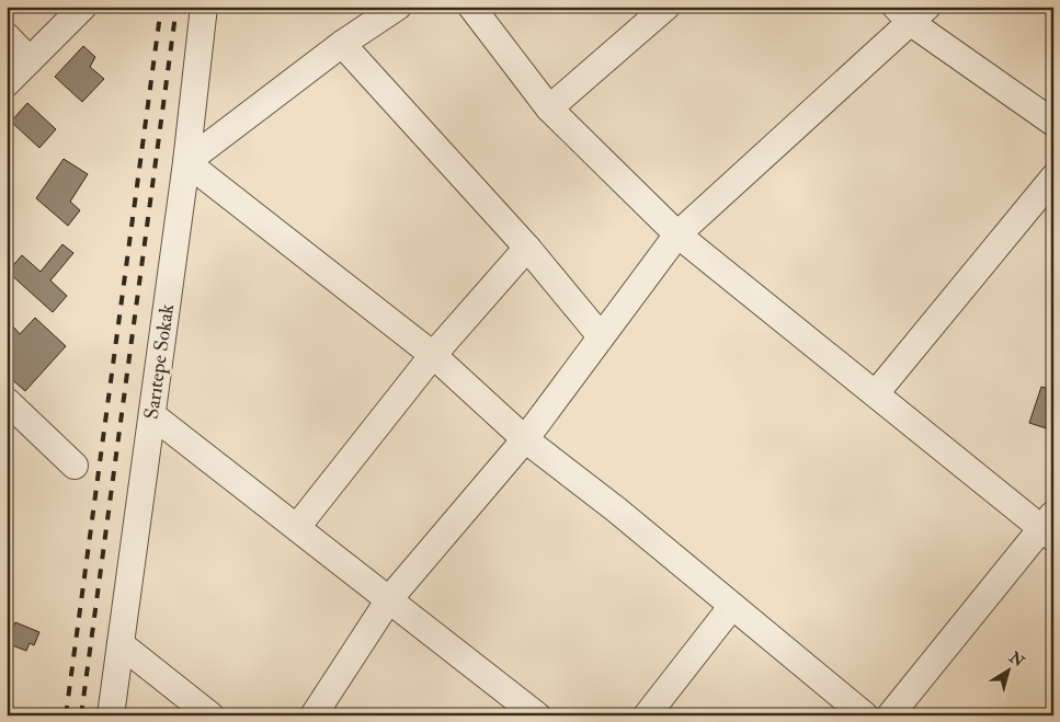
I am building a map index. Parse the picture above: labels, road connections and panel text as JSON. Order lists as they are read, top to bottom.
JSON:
{
  "streets": {
    "street": ["Sarıtepe Sokak"]
  },
  "north": "top right"
}
